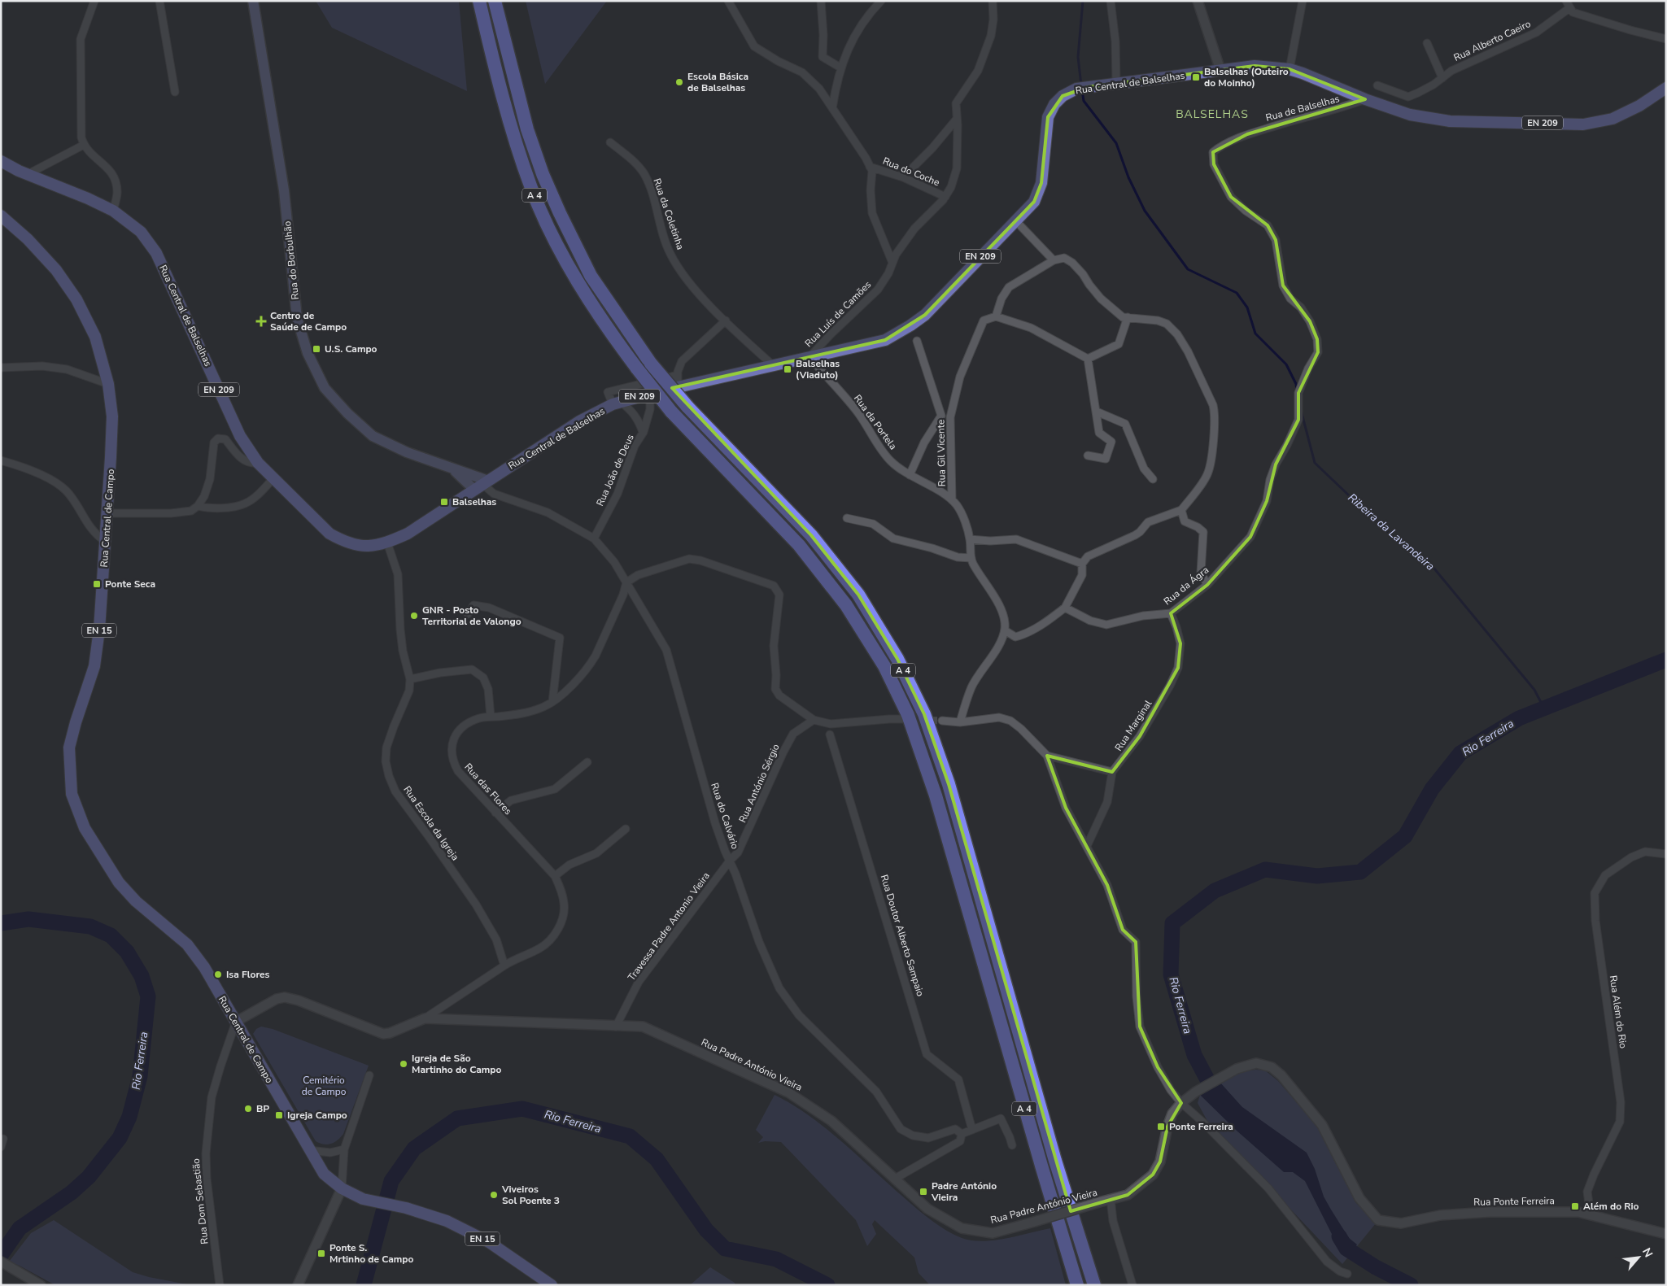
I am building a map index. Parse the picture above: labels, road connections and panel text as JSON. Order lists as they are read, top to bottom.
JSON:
{
  "streets": {
    "highway": ["A 4"],
    "main road": [
      "Rua Central de Balselhas",
      "EN 209",
      "Rua do Borbulhão",
      "Rua Central de Campo",
      "EN 15"
    ],
    "street": [
      "Rua Alberto Caeiro",
      "Rua de Balselhas",
      "Rua do Coche",
      "Rua da Coletinha",
      "Rua Luís de Camões",
      "Rua da Portela",
      "Rua Gil Vicente",
      "Rua João de Deus",
      "Rua da Ágra",
      "Rua Marginal",
      "Rua António Sérgio",
      "Rua das Flores",
      "Rua do Calvário",
      "Rua Escola da Igreja",
      "Travessa Padre Antonio Vieira",
      "Rua Doutor Alberto Sampaio",
      "Rua Além do Rio",
      "Rua Padre António Vieira",
      "Rua Dom Sebastião",
      "Rua Ponte Ferreira"
    ]
  },
  "crossings": [
    ["Rua Central de Balselhas", "Rua de Balselhas"],
    ["Rua Central de Balselhas", "Rua da Coletinha"],
    ["Rua Central de Balselhas", "Rua do Borbulhão"],
    ["Rua Central de Balselhas", "Rua Luís de Camões"],
    ["Rua Central de Balselhas", "Rua da Portela"],
    ["Rua Central de Balselhas", "Rua João de Deus"],
    ["Rua Central de Balselhas", "Rua do Calvário"],
    ["Rua Central de Balselhas", "Rua Escola da Igreja"],
    ["Rua de Balselhas", "Rua da Ágra"],
    ["Rua do Coche", "Rua Luís de Camões"],
    ["Rua do Borbulhão", "Rua do Calvário"],
    ["Rua Luís de Camões", "Rua da Portela"],
    ["Rua da Portela", "Rua Gil Vicente"],
    ["Rua João de Deus", "Rua do Calvário"],
    ["Rua Central de Campo", "Rua Dom Sebastião"],
    ["Rua da Ágra", "Rua Marginal"],
    ["Rua António Sérgio", "Rua do Calvário"],
    ["Rua António Sérgio", "Travessa Padre Antonio Vieira"],
    ["Rua das Flores", "Rua do Calvário"],
    ["Rua das Flores", "Rua Escola da Igreja"],
    ["Rua do Calvário", "Travessa Padre Antonio Vieira"],
    ["Rua do Calvário", "Rua Doutor Alberto Sampaio"],
    ["Rua do Calvário", "Rua Padre António Vieira"],
    ["Travessa Padre Antonio Vieira", "Rua Padre António Vieira"],
    ["Rua Além do Rio", "Rua Ponte Ferreira"],
    ["Rua Padre António Vieira", "Rua Ponte Ferreira"]
  ],
  "districts": ["BALSELHAS"],
  "water": ["Ribeira da Lavandeira", "Rio Ferreira"],
  "parks": ["Cemitério de Campo"],
  "places": {
    "transit": [
      "Balselhas (Outeiro do Moinho)",
      "U.S. Campo",
      "Balselhas (Viaduto)",
      "Balselhas",
      "Ponte Seca",
      "Igreja Campo",
      "Ponte Ferreira",
      "Padre António Vieira",
      "Além do Rio",
      "Ponte S. Mrtinho de Campo"
    ],
    "other": [
      "Escola Básica de Balselhas",
      "GNR - Posto Territorial de Valongo",
      "Isa Flores",
      "Igreja de São Martinho do Campo",
      "BP",
      "Viveiros Sol Poente 3"
    ],
    "health": ["Centro de Saúde de Campo"]
  },
  "north": "top right"
}
